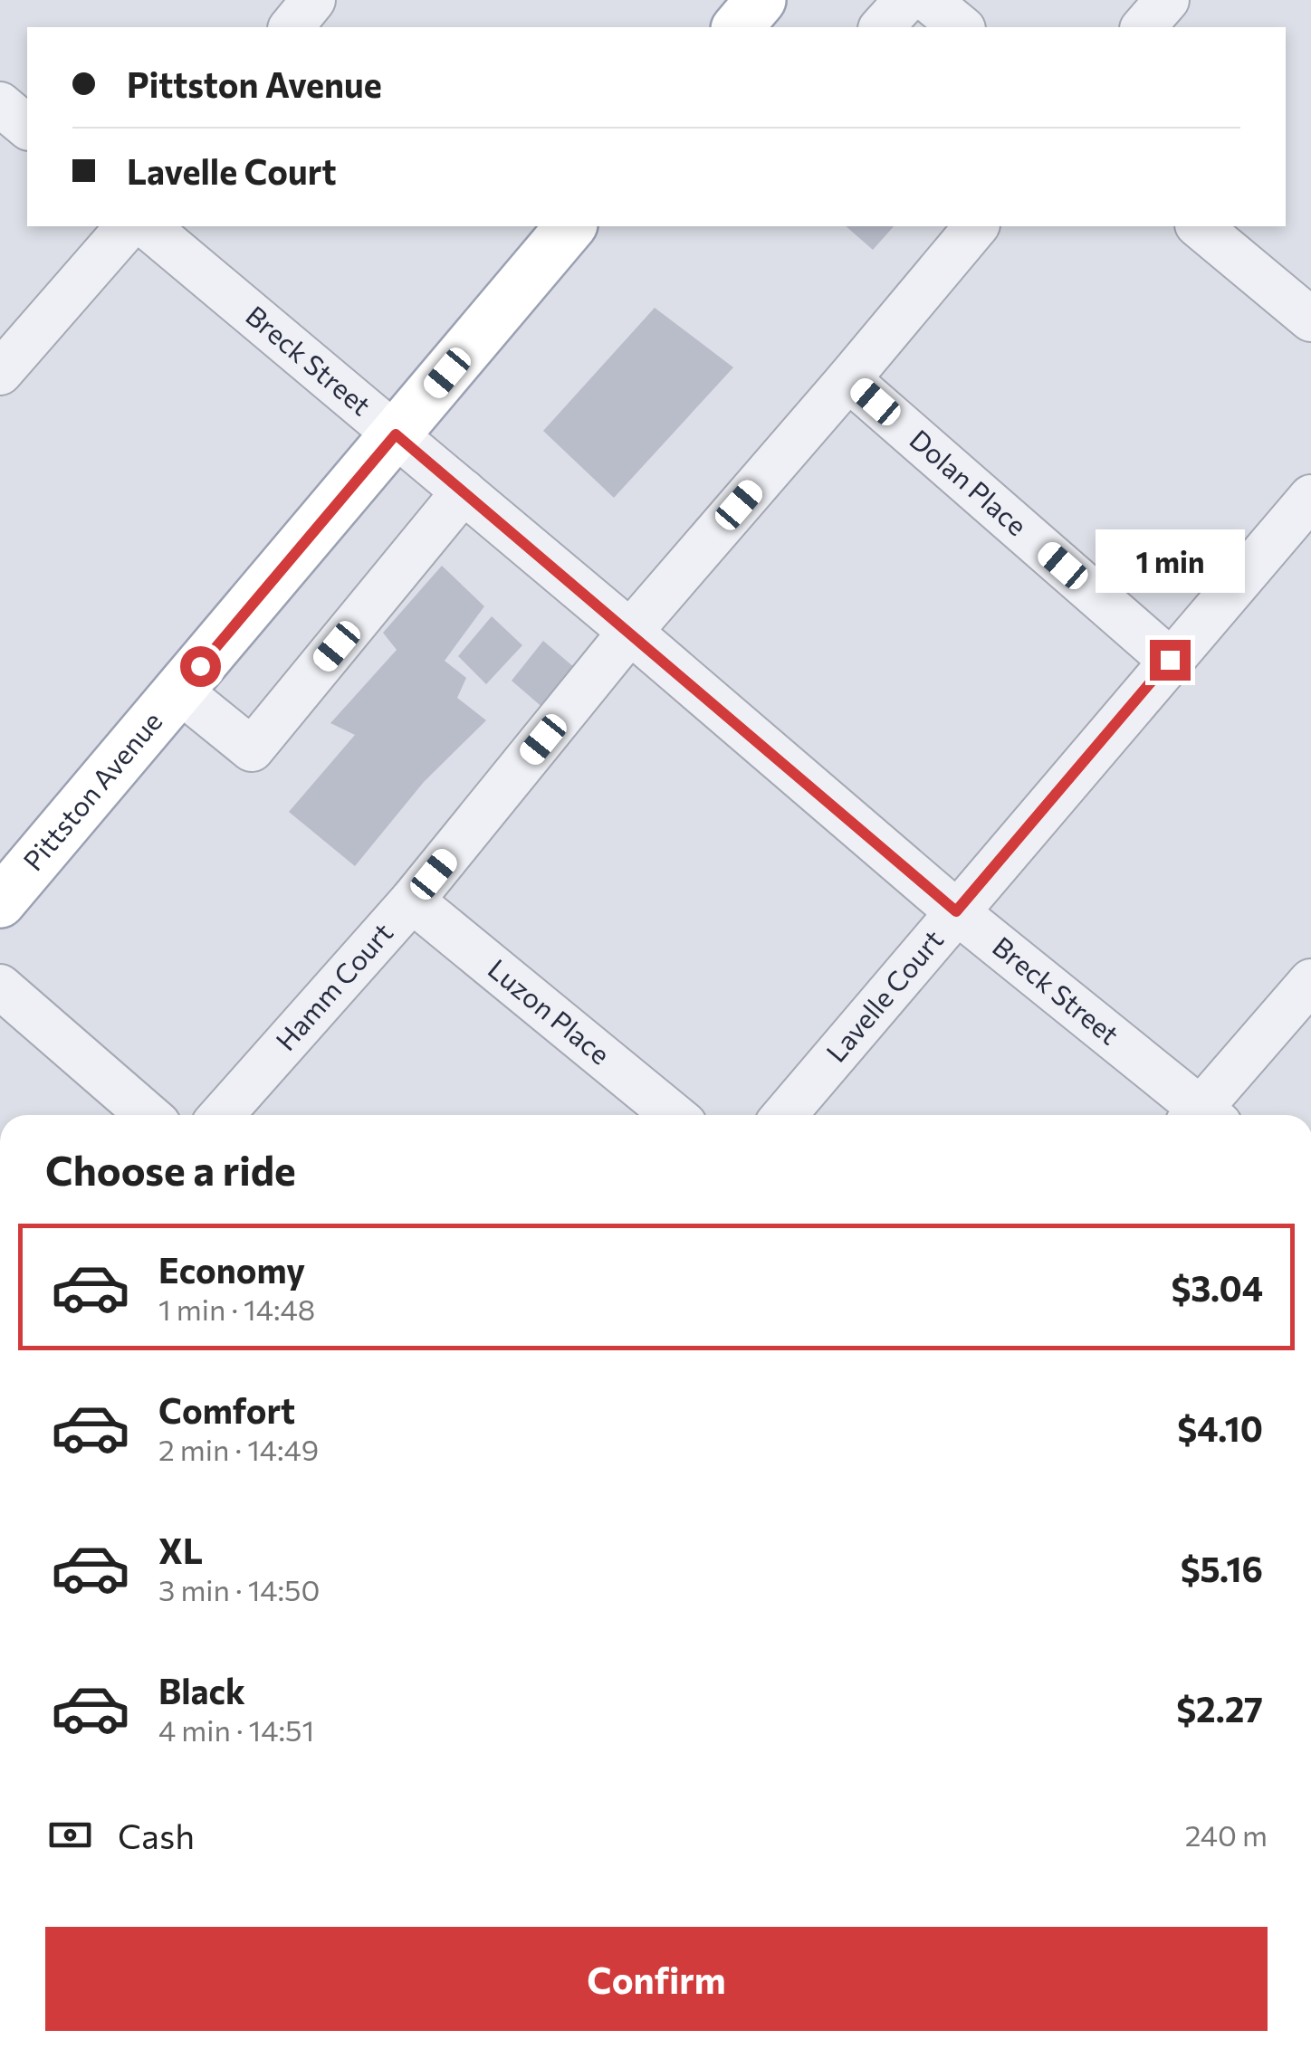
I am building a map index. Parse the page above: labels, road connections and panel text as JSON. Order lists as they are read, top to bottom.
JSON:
{
  "streets": {
    "main road": ["Pittston Avenue"],
    "street": [
      "Breck Street",
      "Dolan Place",
      "Hamm Court",
      "Lavelle Court",
      "Luzon Place"
    ]
  },
  "crossings": [
    ["Breck Street", "Pittston Avenue"],
    ["Breck Street", "Hamm Court"],
    ["Breck Street", "Lavelle Court"],
    ["Dolan Place", "Hamm Court"],
    ["Dolan Place", "Lavelle Court"],
    ["Hamm Court", "Luzon Place"]
  ],
  "page": {
    "banner": ["Pittston Avenue", "Lavelle Court"],
    "bubble": "1 min",
    "heading": "Choose a ride",
    "list": [
      {
        "name": "Economy",
        "note": "1 min · 14:48",
        "value": "$3.04"
      },
      {
        "name": "Comfort",
        "note": "2 min · 14:49",
        "value": "$4.10"
      },
      {
        "name": "XL",
        "note": "3 min · 14:50",
        "value": "$5.16"
      },
      {
        "name": "Black",
        "note": "4 min · 14:51",
        "value": "$2.27"
      }
    ],
    "pay": ["Cash", "240 m"],
    "buttons": "Confirm"
  }
}
